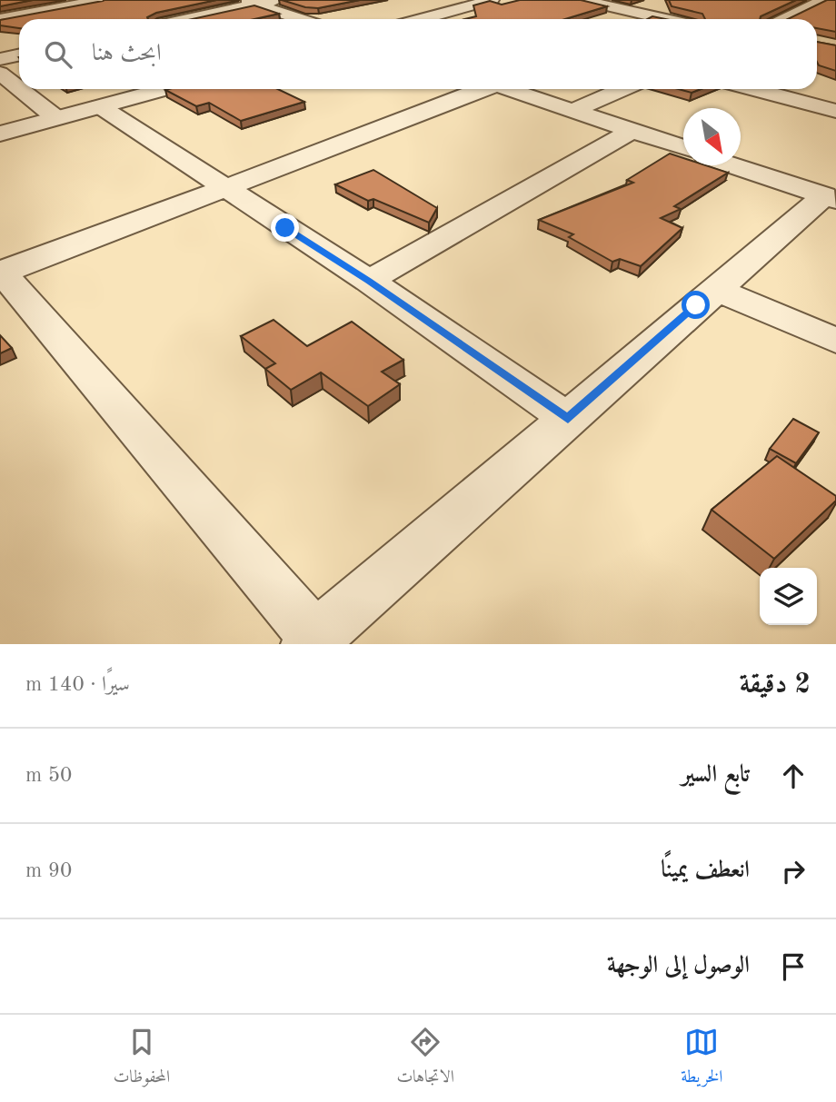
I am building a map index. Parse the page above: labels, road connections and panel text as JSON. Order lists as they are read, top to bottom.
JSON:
{
  "north": "bottom right",
  "page": {
    "search": "ابحث هنا",
    "heading": ["2 دقيقة", "سيرًا · 140 m"],
    "list": [
      ["تابع السير", "50 m"],
      ["انعطف يمينًا", "90 m"],
      "الوصول إلى الوجهة"
    ],
    "nav": ["الخريطة", "الاتجاهات", "المحفوظات"]
  }
}
